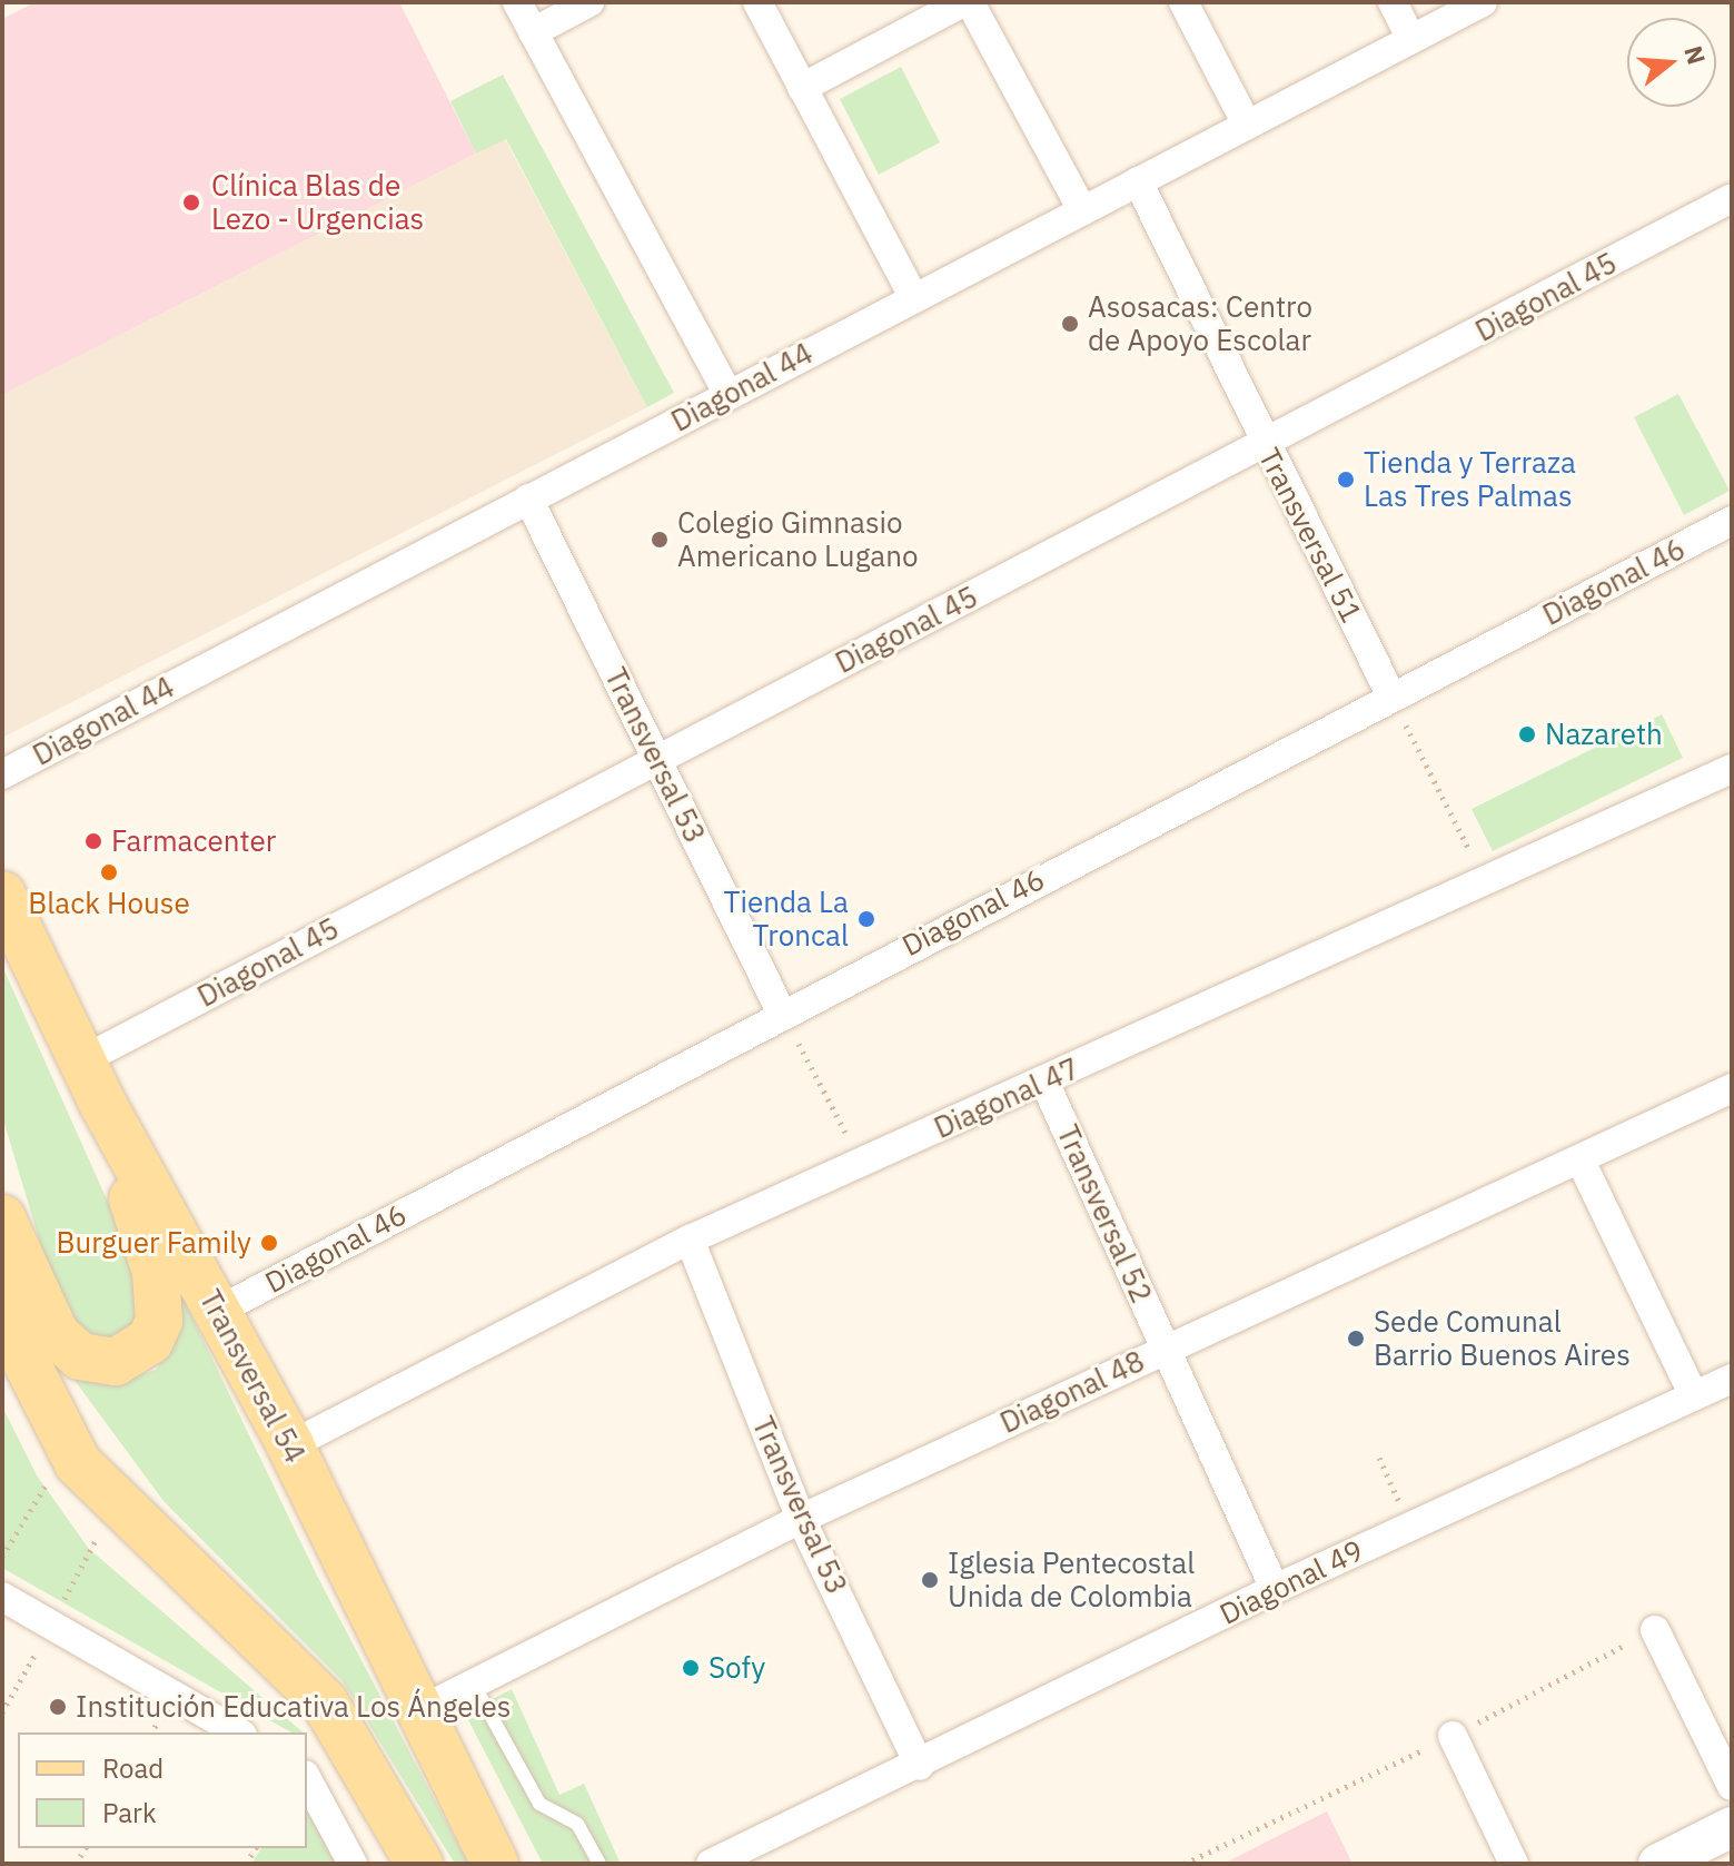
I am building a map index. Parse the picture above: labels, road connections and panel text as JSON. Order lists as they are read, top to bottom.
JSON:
{
  "streets": {
    "main road": ["Transversal 54"],
    "street": [
      "Diagonal 45",
      "Diagonal 44",
      "Transversal 51",
      "Diagonal 46",
      "Transversal 53",
      "Diagonal 47",
      "Transversal 52",
      "Diagonal 48",
      "Diagonal 49"
    ]
  },
  "crossings": [
    ["Diagonal 45", "Transversal 51"],
    ["Diagonal 45", "Transversal 53"],
    ["Diagonal 45", "Transversal 54"],
    ["Diagonal 44", "Transversal 51"],
    ["Diagonal 44", "Transversal 53"],
    ["Transversal 51", "Diagonal 46"],
    ["Diagonal 46", "Transversal 53"],
    ["Diagonal 46", "Transversal 54"],
    ["Transversal 53", "Diagonal 47"],
    ["Transversal 53", "Diagonal 48"],
    ["Transversal 53", "Diagonal 49"],
    ["Diagonal 47", "Transversal 52"],
    ["Diagonal 47", "Transversal 54"],
    ["Transversal 52", "Diagonal 48"],
    ["Transversal 52", "Diagonal 49"],
    ["Transversal 54", "Diagonal 48"]
  ],
  "places": [
    "Clínica Blas de Lezo - Urgencias",
    "Asosacas: Centro de Apoyo Escolar",
    "Tienda y Terraza Las Tres Palmas",
    "Colegio Gimnasio Americano Lugano",
    "Nazareth",
    "Farmacenter",
    "Black House",
    "Tienda La Troncal",
    "Burguer Family",
    "Sede Comunal Barrio Buenos Aires",
    "Iglesia Pentecostal Unida de Colombia",
    "Sofy",
    "Institución Educativa Los Ángeles"
  ],
  "legend": ["Road", "Park"],
  "north": "right"
}
